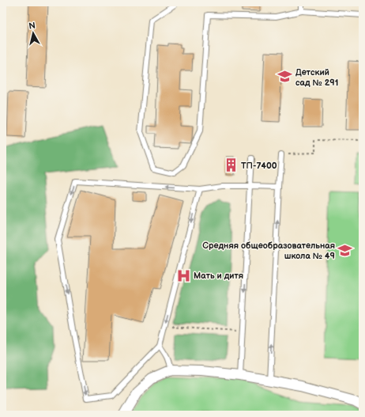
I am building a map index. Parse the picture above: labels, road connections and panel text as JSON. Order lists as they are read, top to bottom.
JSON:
{
  "places": {
    "school or university": ["Детский сад № 291", "Средняя общеобразовательная школа № 49"],
    "building": ["ТП-7400"],
    "hospital": ["Мать и дитя"]
  },
  "north": "top"
}
